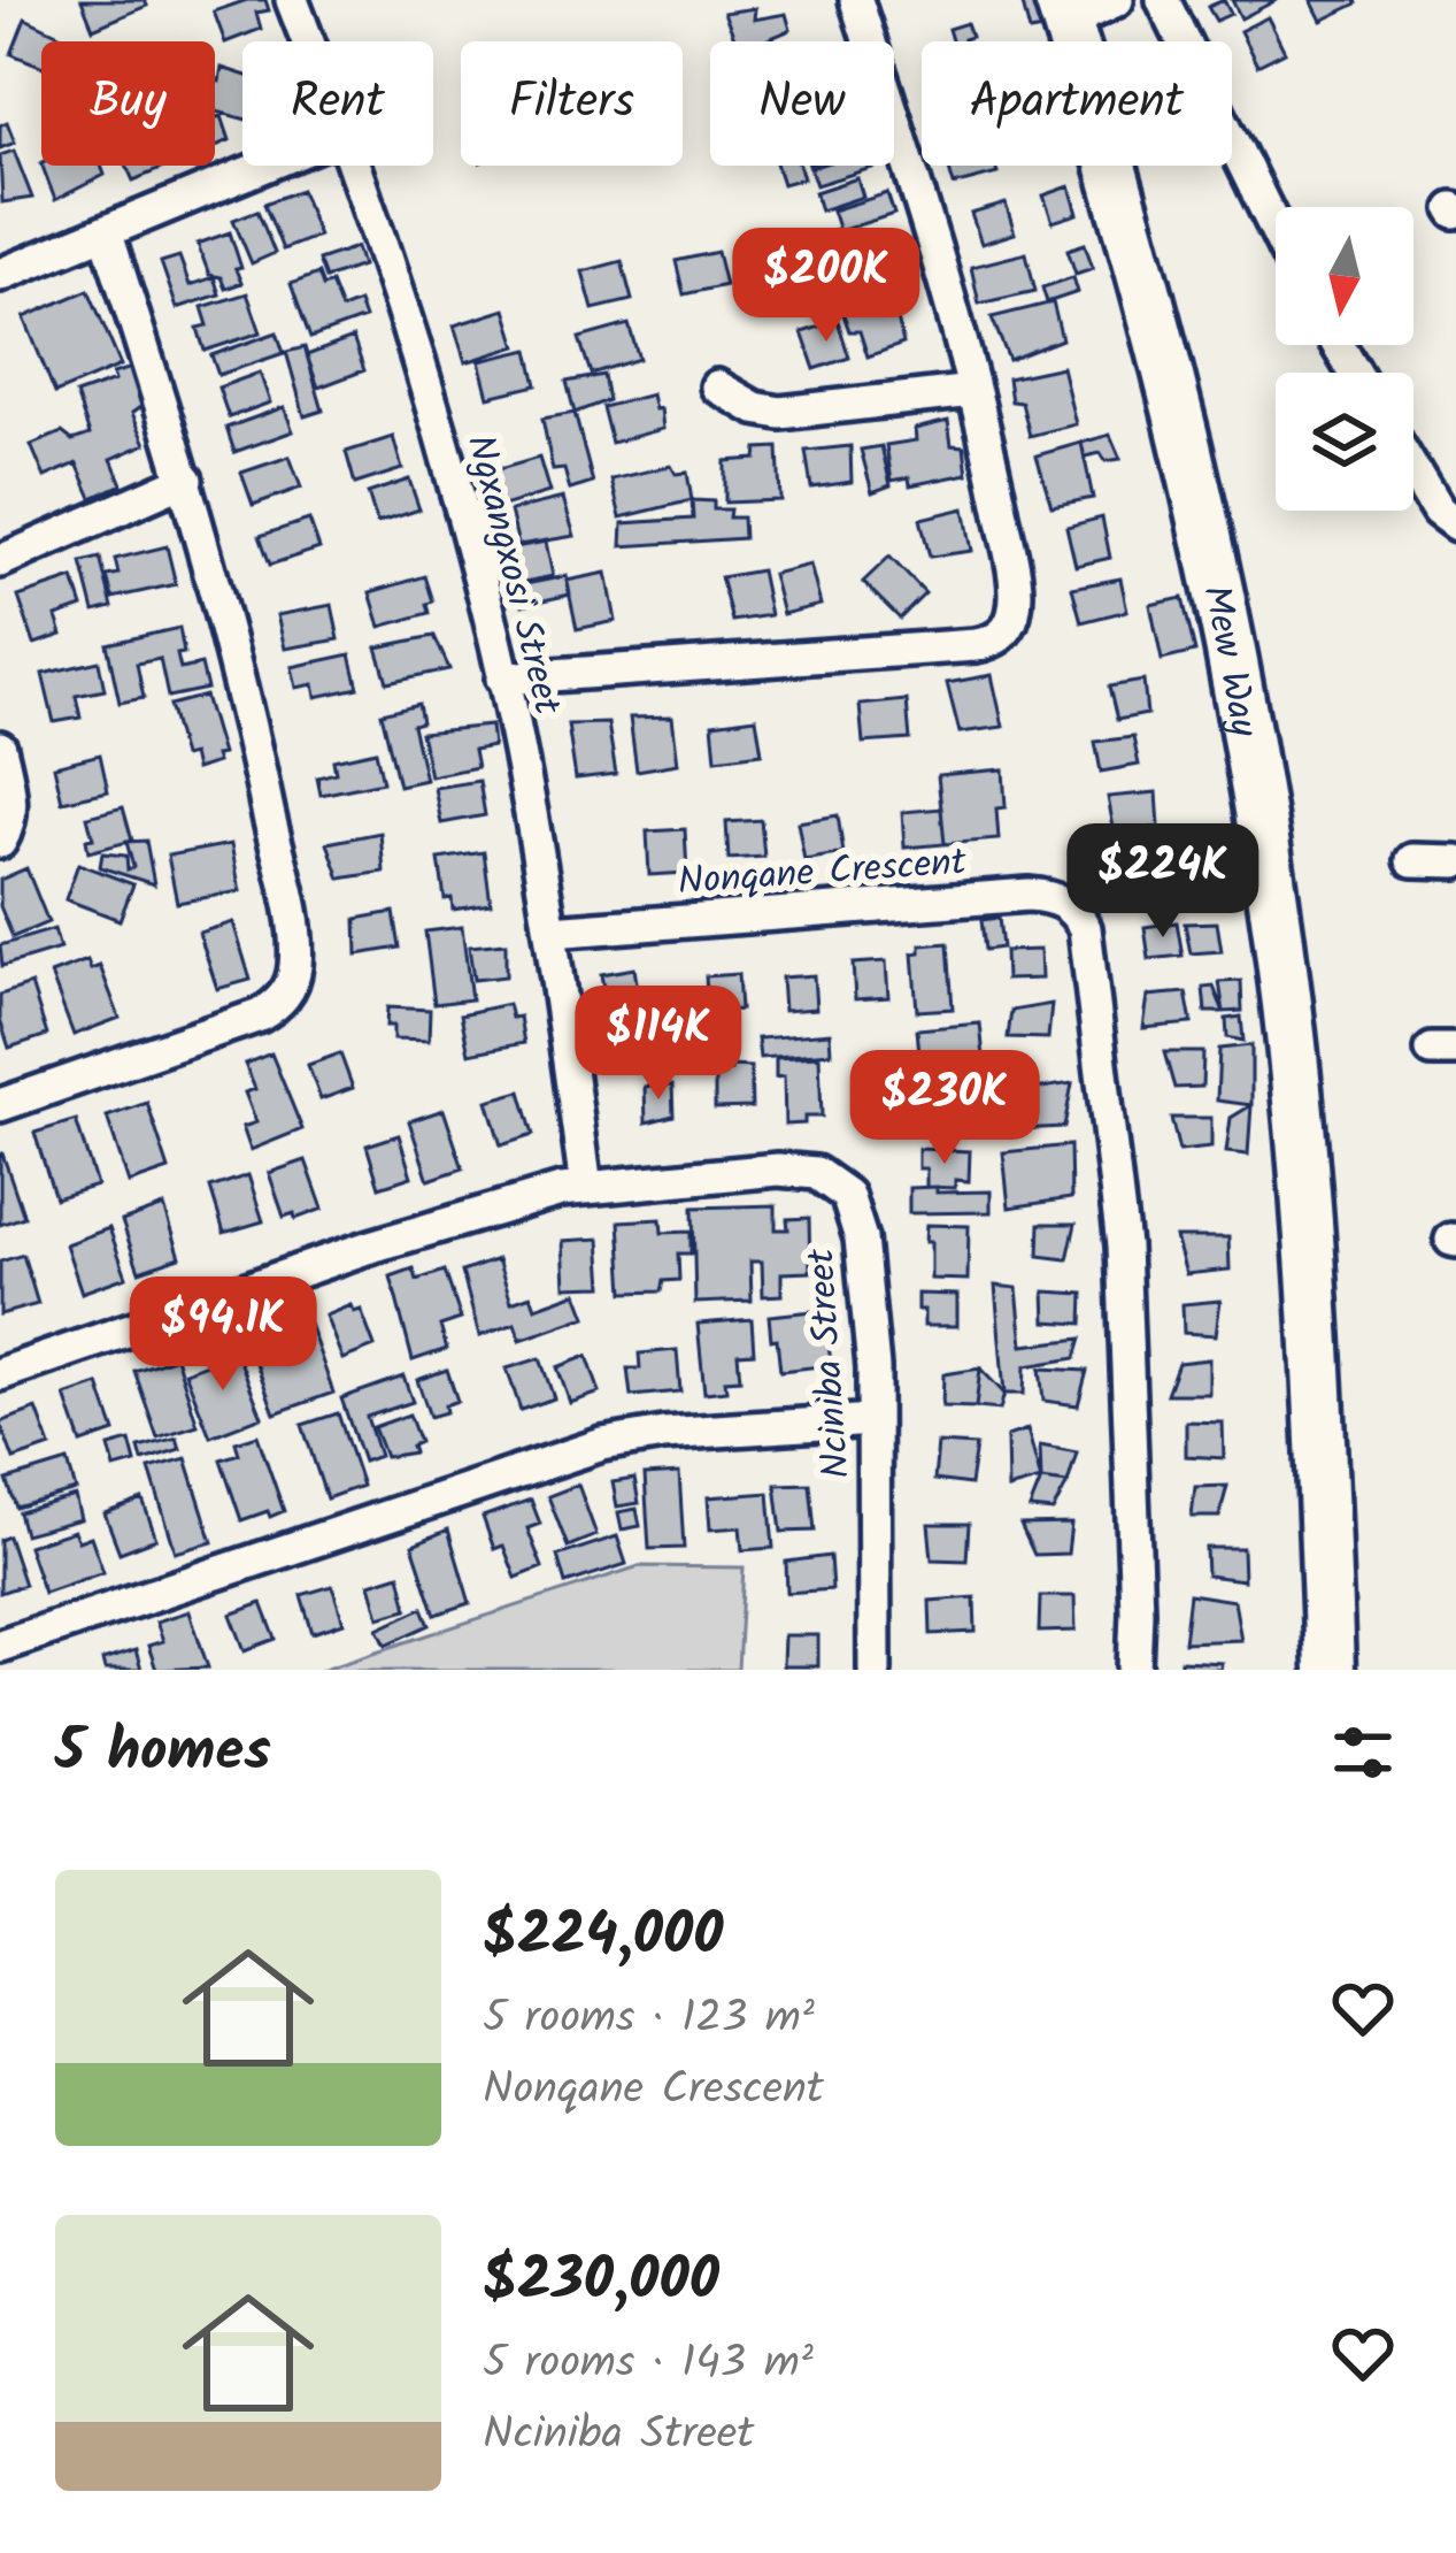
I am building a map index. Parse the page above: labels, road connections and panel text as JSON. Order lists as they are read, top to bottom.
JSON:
{
  "streets": {
    "main road": ["Mew Way"],
    "street": ["Ngxangxosi Street", "Nonqane Crescent", "Nciniba Street"]
  },
  "crossings": [
    ["Ngxangxosi Street", "Nonqane Crescent"],
    ["Ngxangxosi Street", "Nciniba Street"]
  ],
  "north": "bottom",
  "page": {
    "chip": [
      "Buy",
      "Rent",
      "Filters",
      "New",
      "Apartment"
    ],
    "price": [
      "$200K",
      "$224K",
      "$114K",
      "$230K",
      "$94.1K"
    ],
    "heading": "5 homes",
    "list": [
      {
        "name": "$224,000",
        "note": "5 rooms · 123 m² · Nonqane Crescent"
      },
      {
        "name": "$230,000",
        "note": "5 rooms · 143 m² · Nciniba Street"
      }
    ]
  }
}
